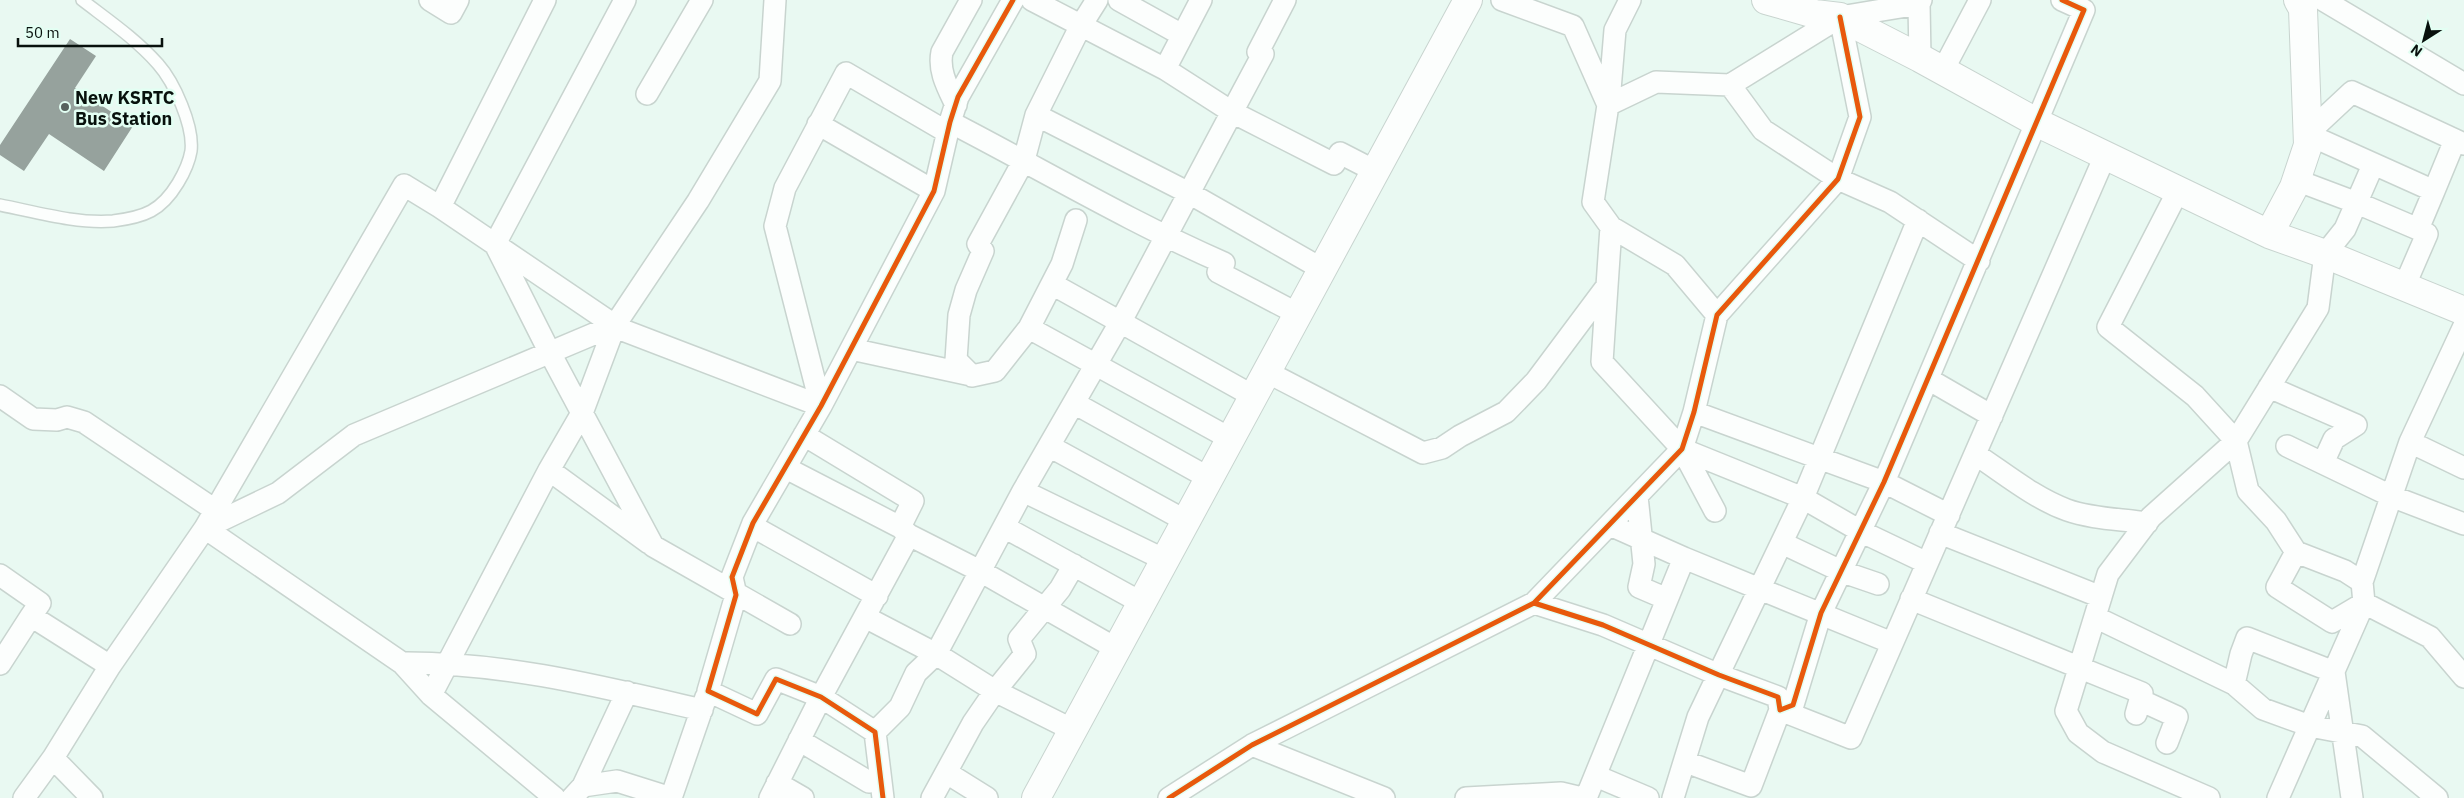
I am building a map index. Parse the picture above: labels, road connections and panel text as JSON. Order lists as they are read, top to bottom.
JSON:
{
  "places": ["New KSRTC Bus Station"],
  "scale_bar": "50 m",
  "north": "bottom left"
}
